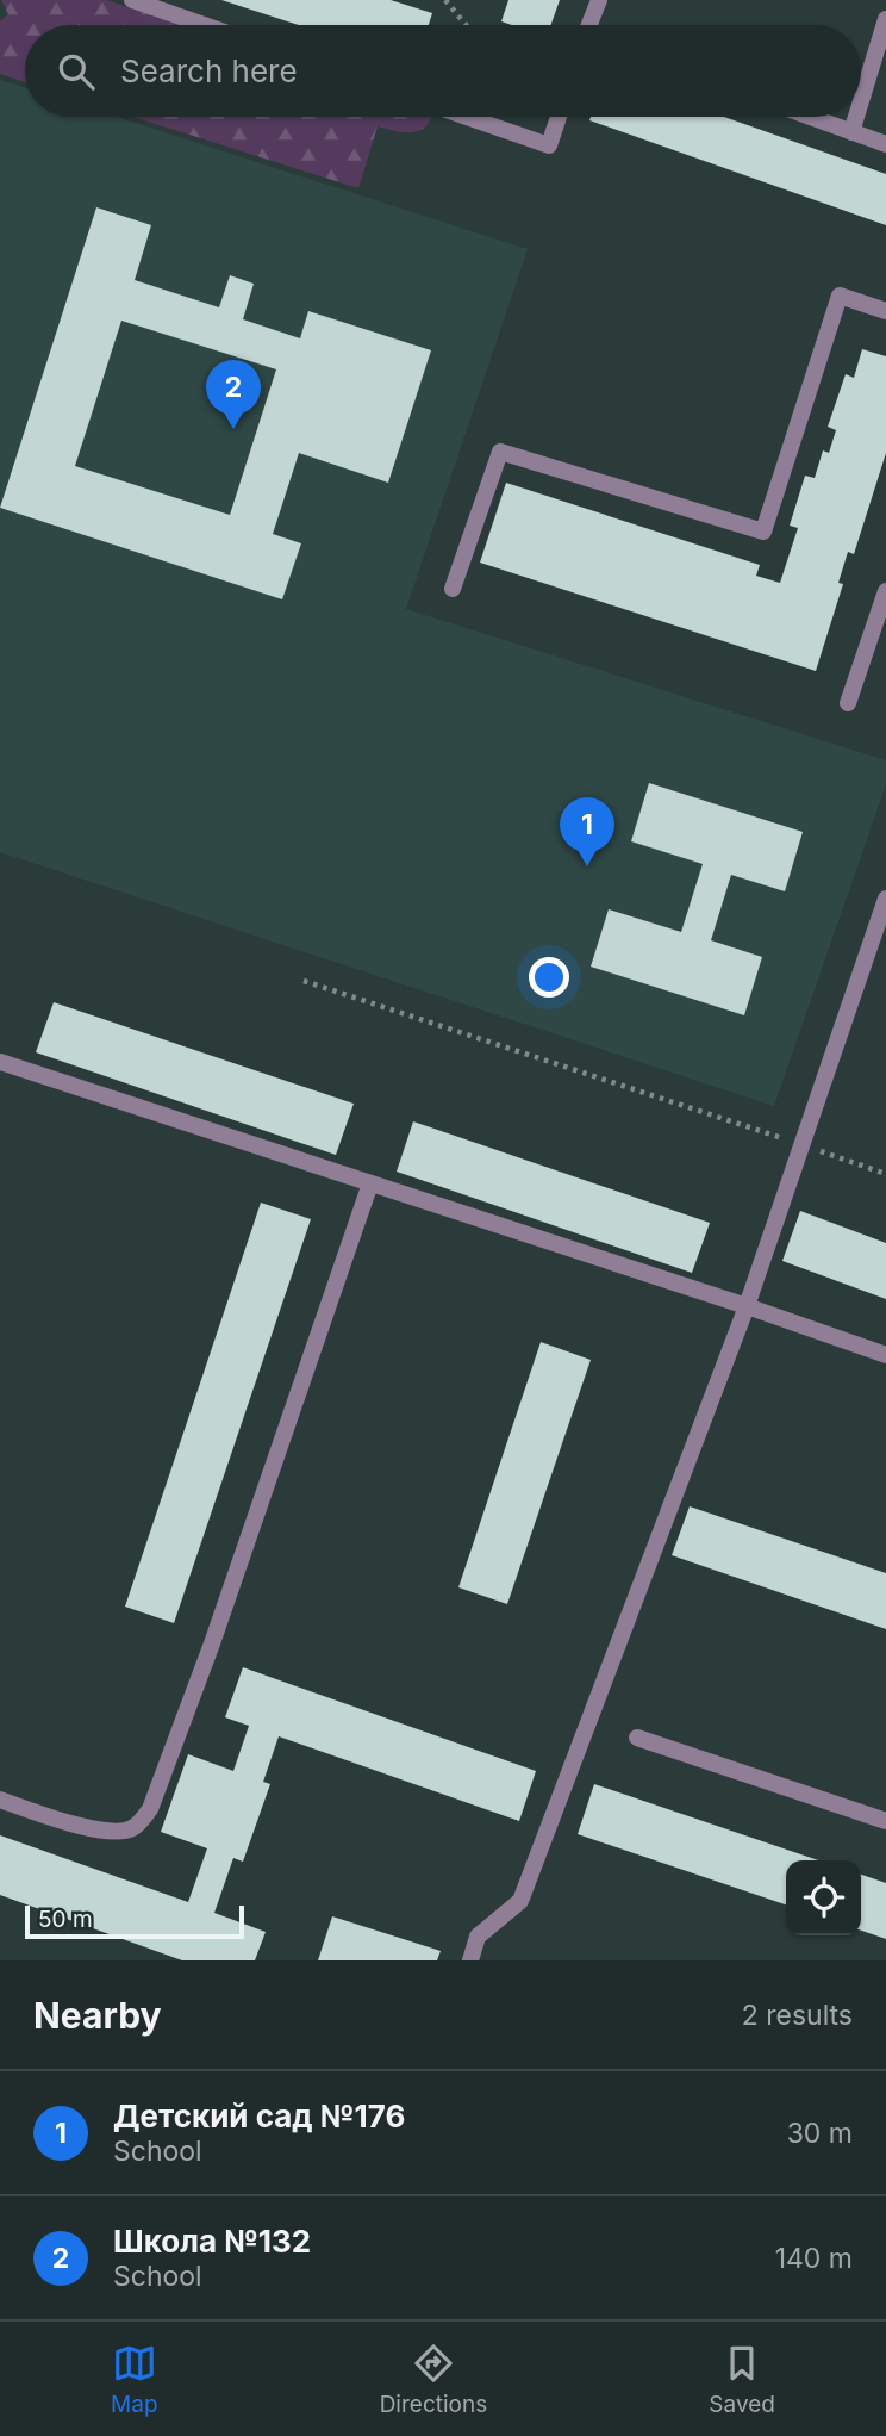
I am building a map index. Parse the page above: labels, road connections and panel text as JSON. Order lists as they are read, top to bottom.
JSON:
{
  "scale_bar": "50 m",
  "page": {
    "search": "Search here",
    "pins": ["2", "1"],
    "scale": "50 m",
    "heading": ["Nearby", "2 results"],
    "list": [
      {
        "mark": "1",
        "name": "Детский сад №176",
        "note": "School",
        "value": "30 m"
      },
      {
        "mark": "2",
        "name": "Школа №132",
        "note": "School",
        "value": "140 m"
      }
    ],
    "nav": ["Map", "Directions", "Saved"]
  }
}
